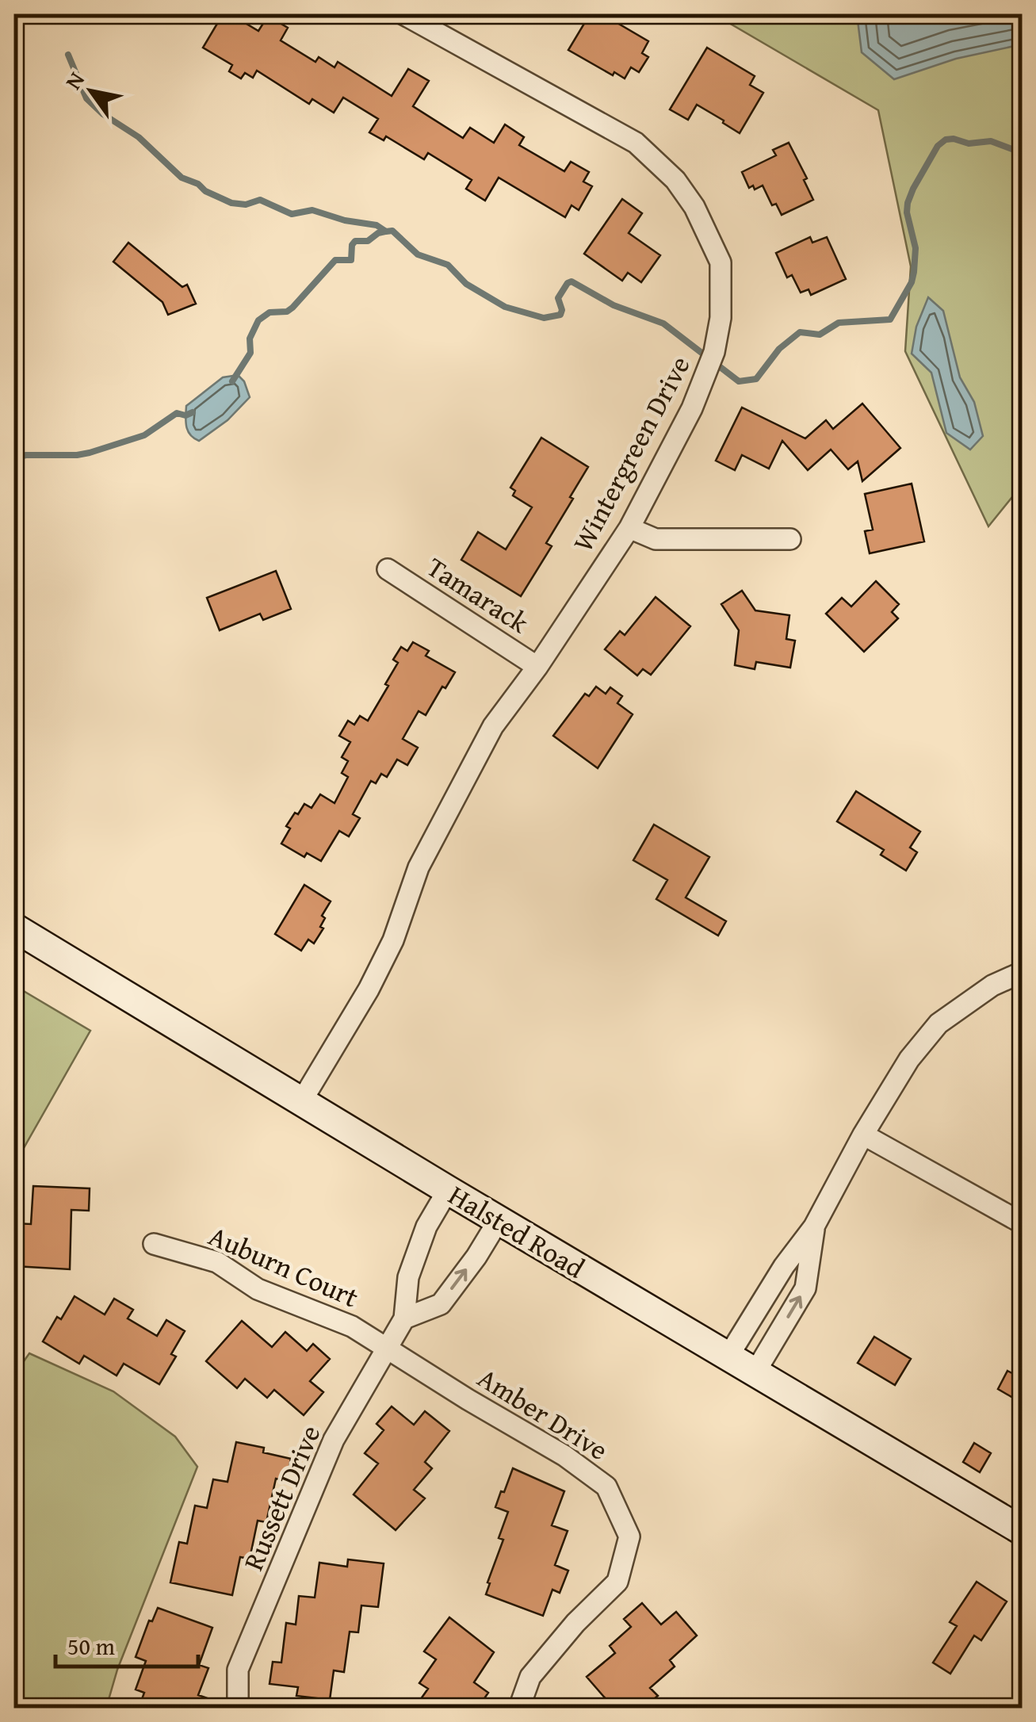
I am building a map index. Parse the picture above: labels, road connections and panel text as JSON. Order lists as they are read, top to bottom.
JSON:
{
  "streets": {
    "street": [
      "Wintergreen Drive",
      "Tamarack",
      "Halsted Road",
      "Auburn Court",
      "Amber Drive",
      "Russett Drive"
    ]
  },
  "crossings": [
    ["Wintergreen Drive", "Tamarack"],
    ["Wintergreen Drive", "Halsted Road"],
    ["Halsted Road", "Russett Drive"],
    ["Auburn Court", "Amber Drive"],
    ["Auburn Court", "Russett Drive"],
    ["Amber Drive", "Russett Drive"]
  ],
  "scale_bar": "50 m",
  "north": "top left"
}
